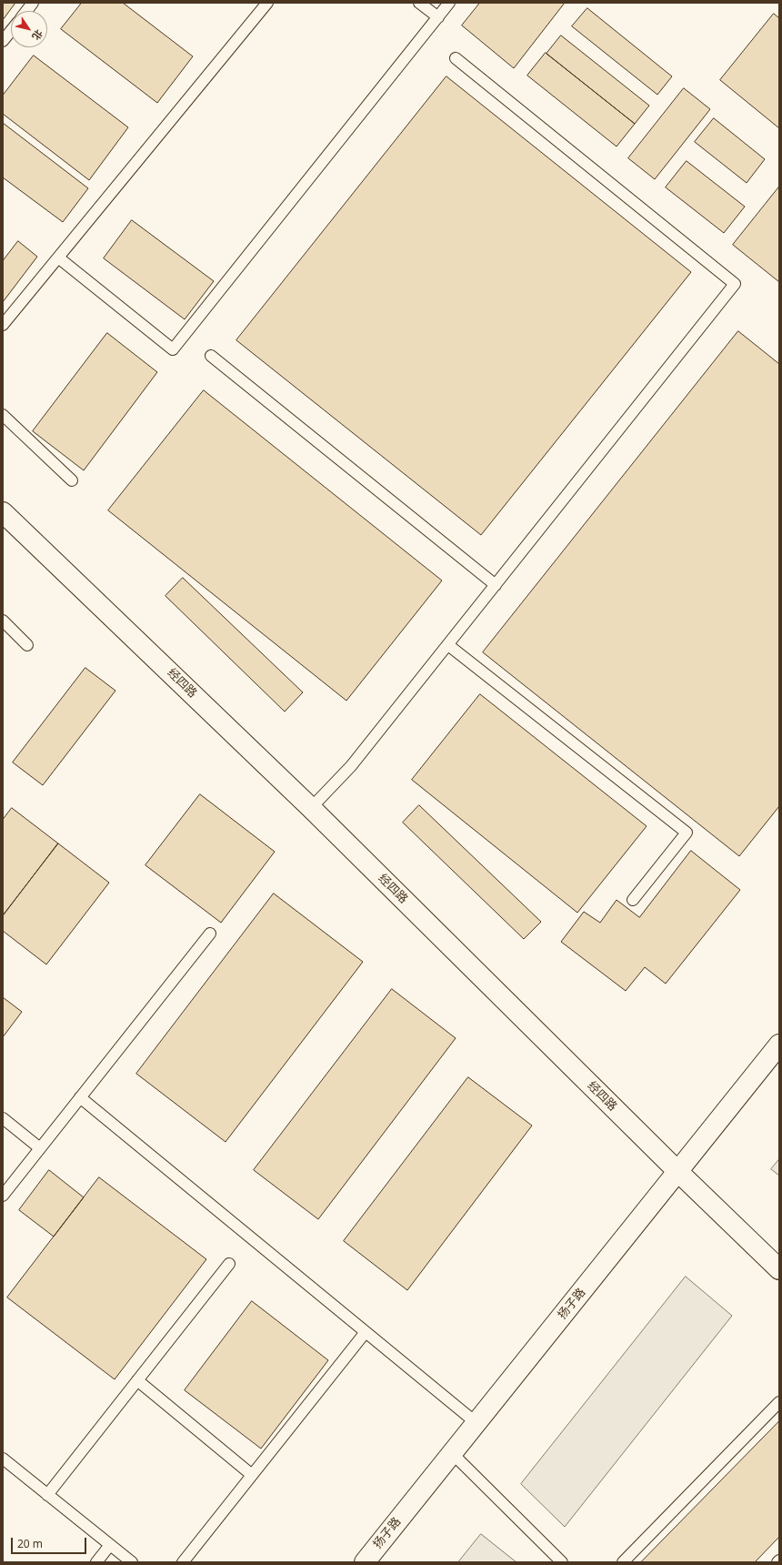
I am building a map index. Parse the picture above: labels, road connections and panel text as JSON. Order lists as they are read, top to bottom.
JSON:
{
  "streets": {
    "street": ["经四路", "扬子路"]
  },
  "crossings": [
    ["经四路", "扬子路"]
  ],
  "scale_bar": "20 m",
  "north": "bottom right"
}
